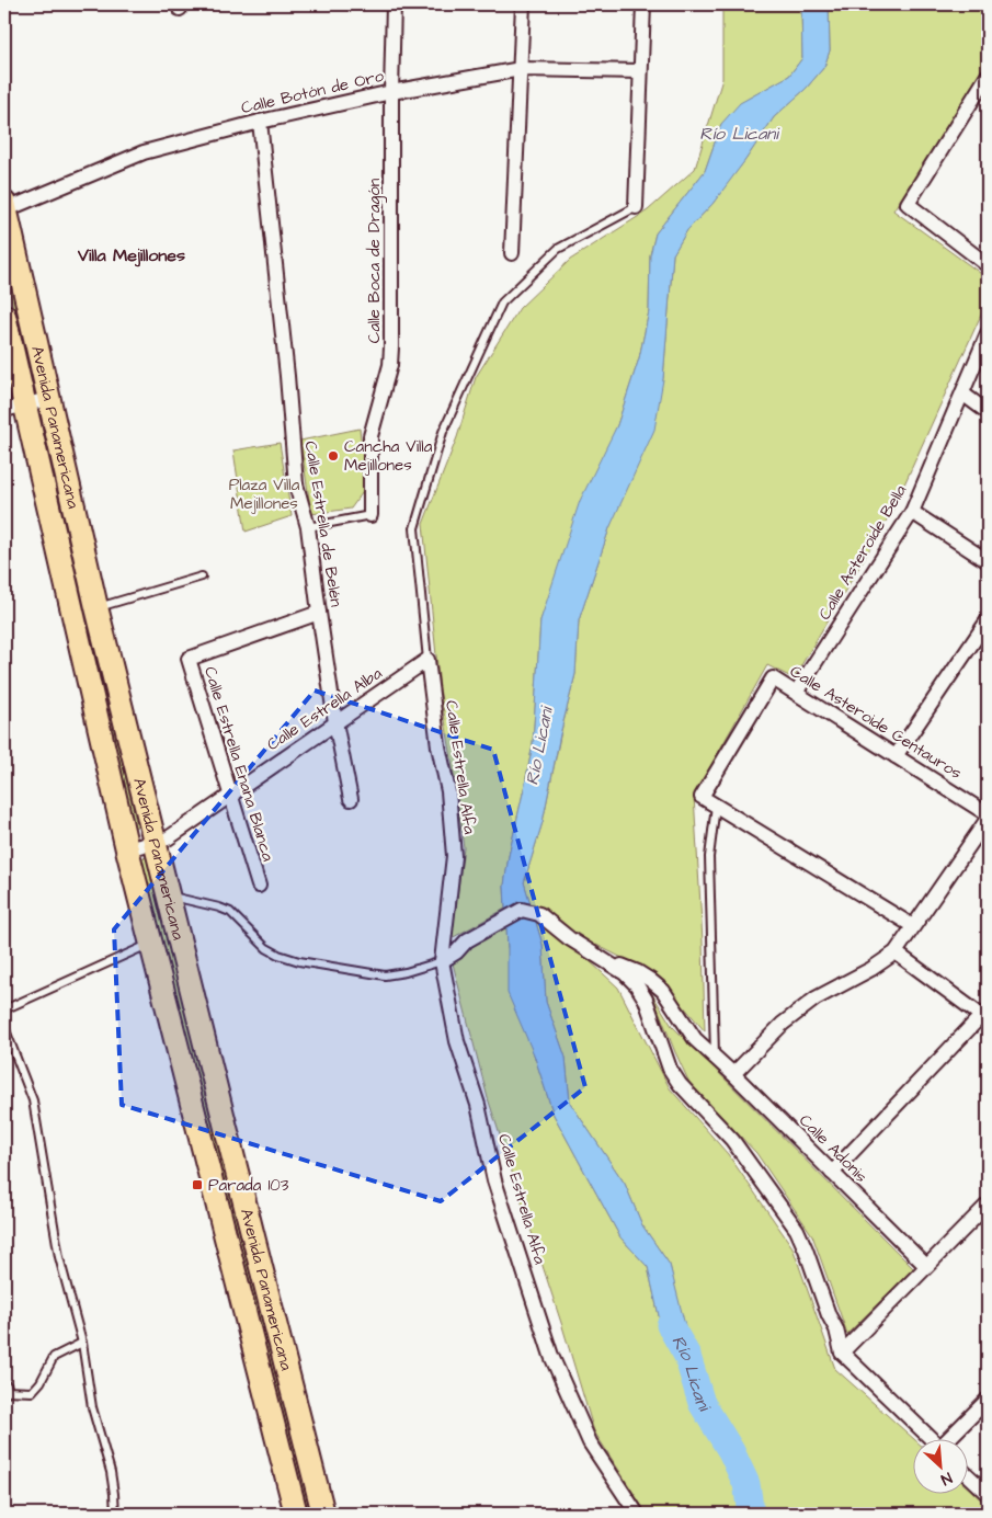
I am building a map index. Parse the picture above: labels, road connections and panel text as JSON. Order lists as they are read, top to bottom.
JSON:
{
  "streets": {
    "main road": ["Avenida Panamericana"],
    "street": [
      "Calle Botón de Oro",
      "Calle Boca de Dragón",
      "Calle Estrella de Belén",
      "Calle Asteroide Bella",
      "Calle Estrella Alba",
      "Calle Asteroide Centauros",
      "Calle Estrella Enana Blanca",
      "Calle Estrella Alfa",
      "Calle Adonis"
    ]
  },
  "crossings": [
    ["Calle Botón de Oro", "Calle Boca de Dragón"],
    ["Calle Botón de Oro", "Avenida Panamericana"],
    ["Calle Botón de Oro", "Calle Estrella de Belén"],
    ["Avenida Panamericana", "Calle Estrella Alba"],
    ["Calle Estrella de Belén", "Calle Estrella Alba"],
    ["Calle Estrella de Belén", "Calle Estrella Enana Blanca"],
    ["Calle Asteroide Bella", "Calle Asteroide Centauros"],
    ["Calle Estrella Alba", "Calle Estrella Enana Blanca"],
    ["Calle Estrella Alba", "Calle Estrella Alfa"]
  ],
  "districts": ["Villa Mejillones"],
  "water": ["Río Licani"],
  "parks": ["Plaza Villa Mejillones"],
  "places": {
    "other": ["Cancha Villa Mejillones"],
    "transit": ["Parada 103"]
  },
  "north": "bottom right"
}
